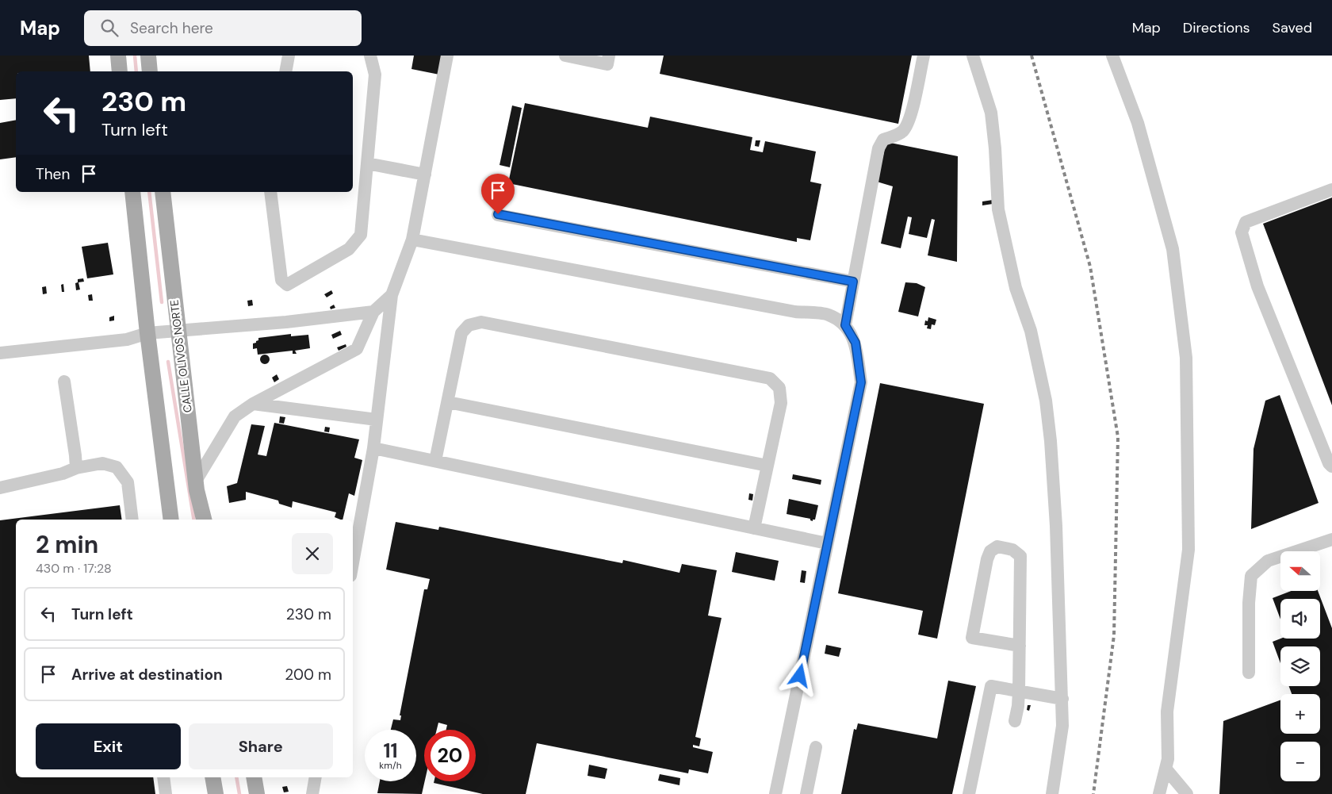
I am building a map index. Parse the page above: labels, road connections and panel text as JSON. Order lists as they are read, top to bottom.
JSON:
{
  "streets": {
    "main road": ["CALLE OLIVOS NORTE"]
  },
  "north": "left",
  "page": {
    "header": "Map",
    "search": "Search here",
    "nav": ["Map", "Directions", "Saved"],
    "turn": ["230 m", "Turn left"],
    "then": "Then",
    "heading": ["2 min", "430 m · 17:28"],
    "map_buttons": ["+", "−"],
    "list": [
      {
        "name": "Turn left",
        "value": "230 m"
      },
      {
        "name": "Arrive at destination",
        "value": "200 m"
      }
    ],
    "buttons": ["Exit", "Share"],
    "speed": "11 km/h",
    "limit": "20"
  }
}
